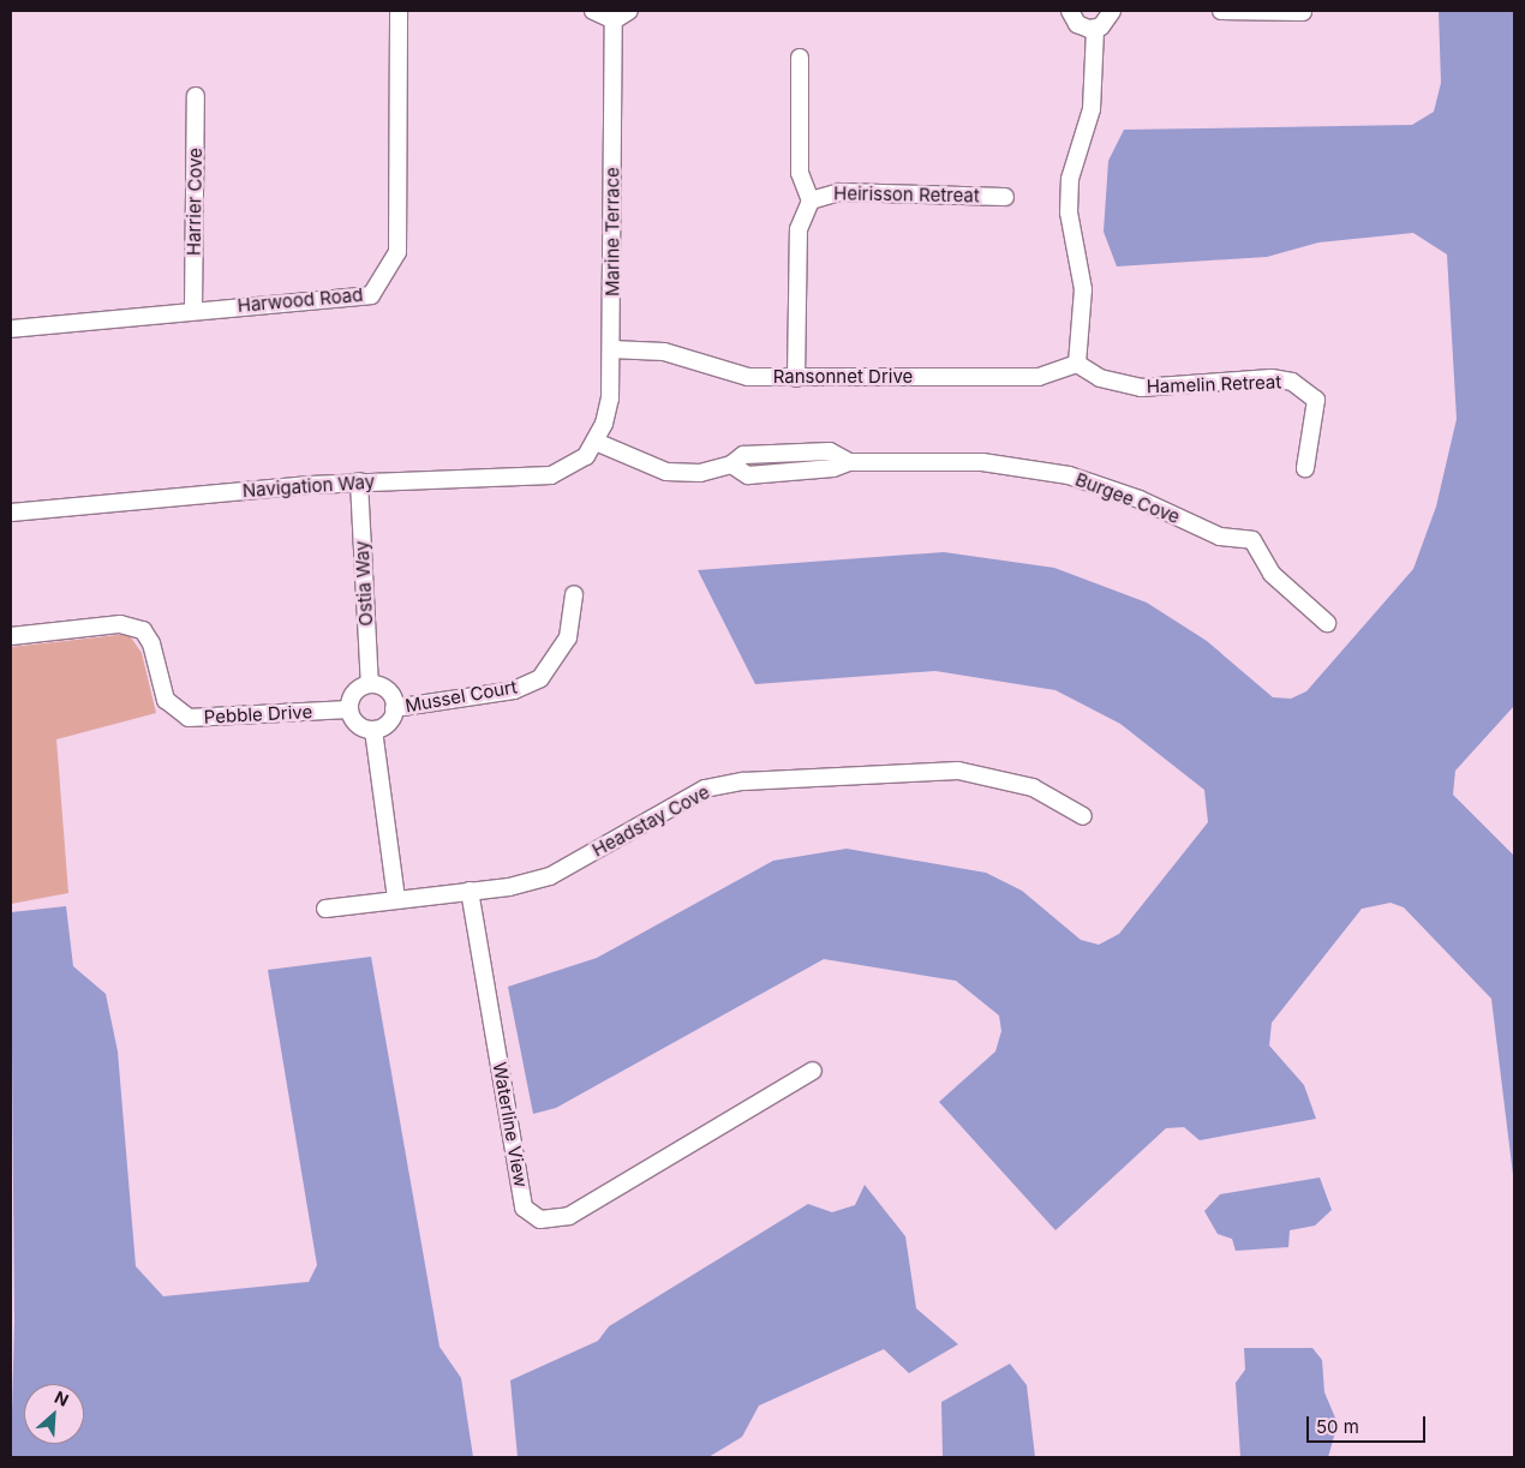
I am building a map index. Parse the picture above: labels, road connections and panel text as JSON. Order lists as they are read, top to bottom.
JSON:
{
  "streets": {
    "street": [
      "Heirisson Retreat",
      "Harrier Cove",
      "Marine Terrace",
      "Harwood Road",
      "Ransonnet Drive",
      "Hamelin Retreat",
      "Navigation Way",
      "Burgee Cove",
      "Ostia Way",
      "Mussel Court",
      "Pebble Drive",
      "Headstay Cove",
      "Waterline View"
    ]
  },
  "crossings": [
    ["Heirisson Retreat", "Ransonnet Drive"],
    ["Harrier Cove", "Harwood Road"],
    ["Marine Terrace", "Ransonnet Drive"],
    ["Marine Terrace", "Navigation Way"],
    ["Marine Terrace", "Burgee Cove"],
    ["Ransonnet Drive", "Hamelin Retreat"],
    ["Navigation Way", "Burgee Cove"],
    ["Navigation Way", "Ostia Way"],
    ["Ostia Way", "Mussel Court"],
    ["Ostia Way", "Pebble Drive"],
    ["Mussel Court", "Pebble Drive"],
    ["Headstay Cove", "Waterline View"]
  ],
  "scale_bar": "50 m",
  "north": "top right"
}
